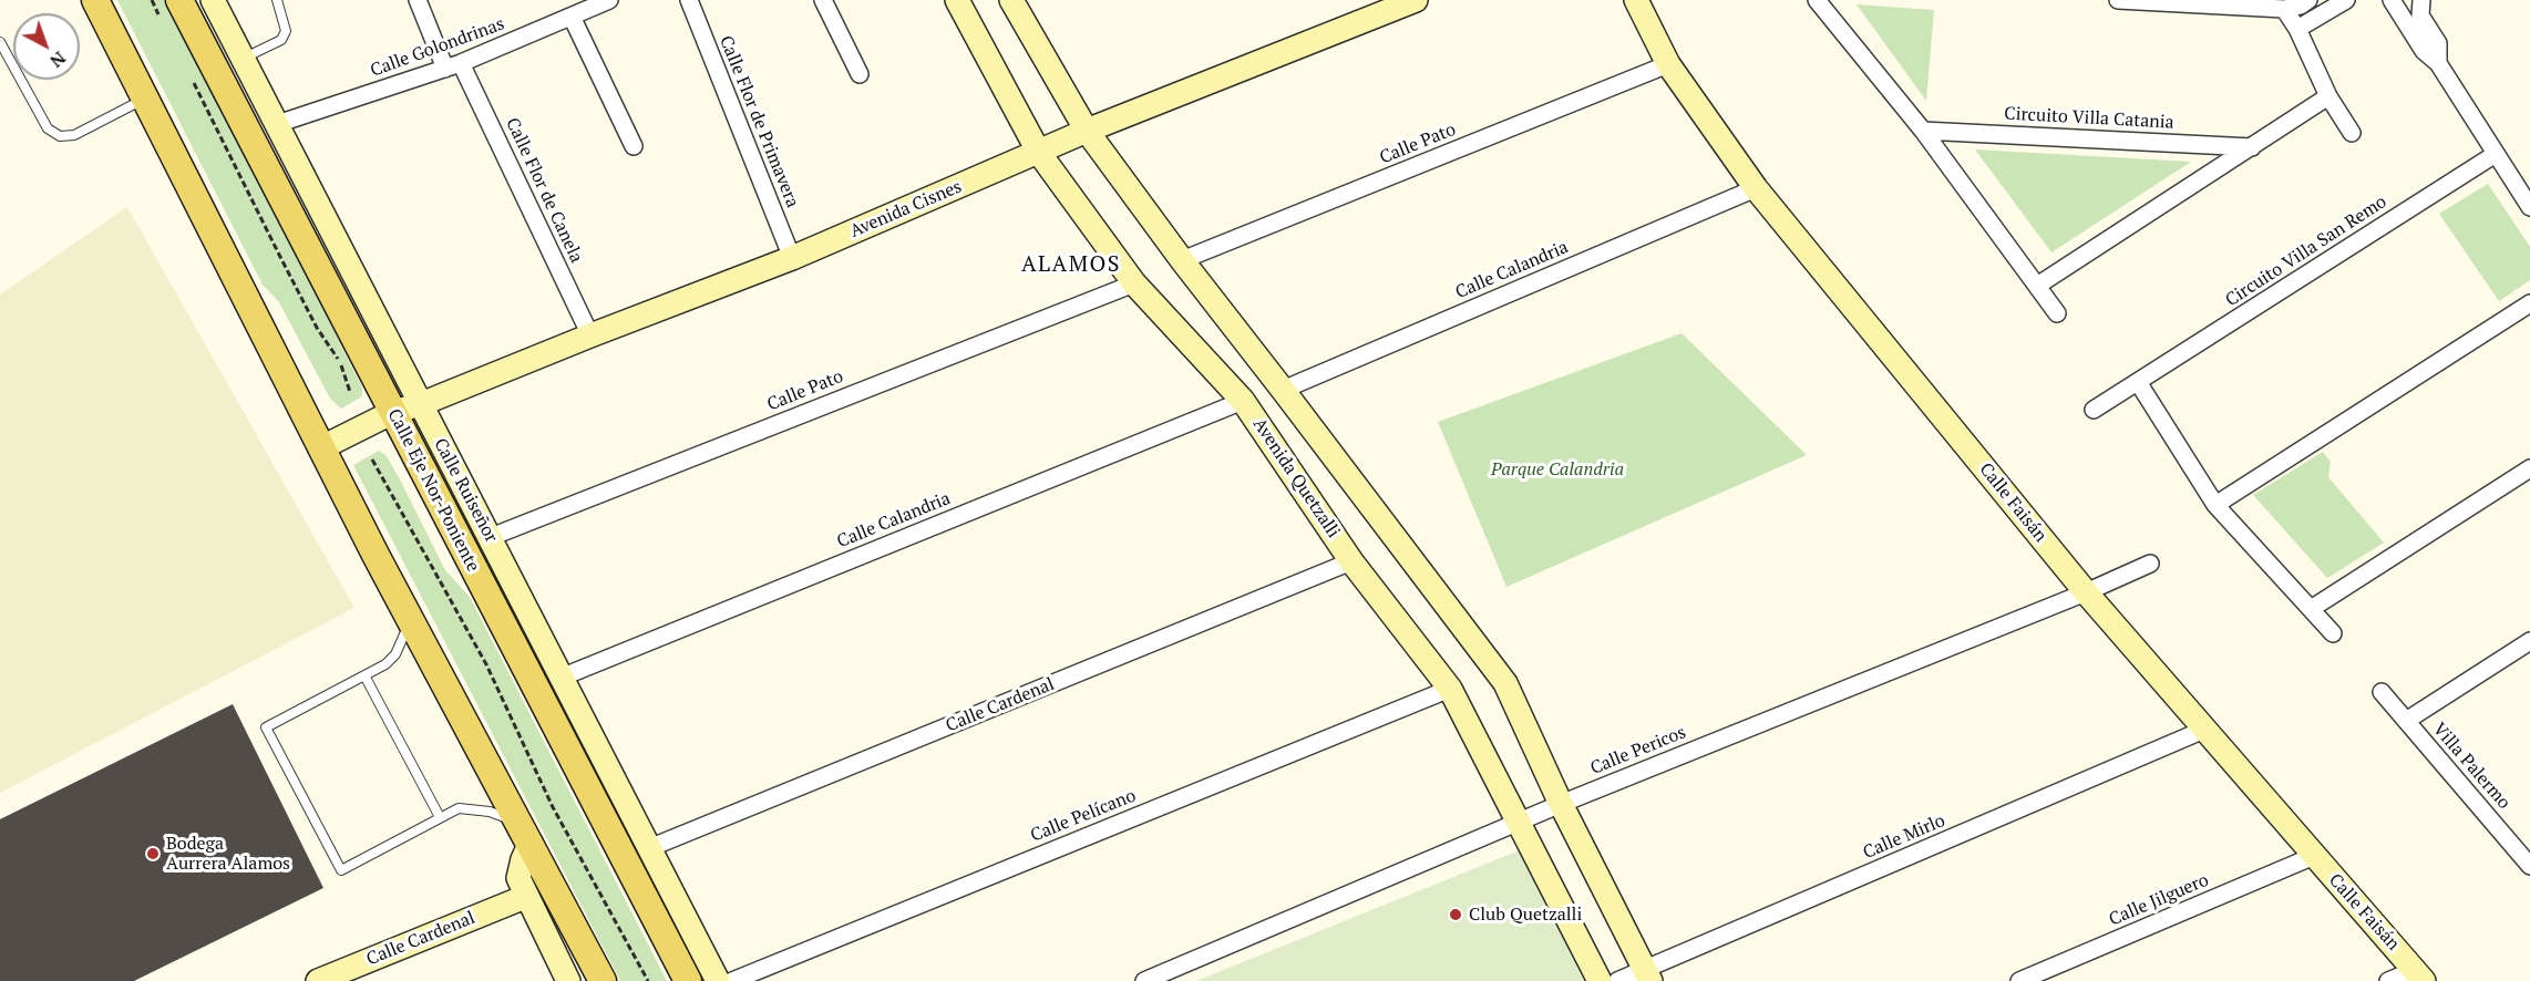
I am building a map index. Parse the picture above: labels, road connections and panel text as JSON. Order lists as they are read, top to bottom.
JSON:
{
  "streets": {
    "main road": [
      "Avenida Cisnes",
      "Avenida Quetzalli",
      "Calle Eje Nor-Poniente",
      "Calle Ruiseñor",
      "Calle Faisán",
      "Calle Cardenal"
    ],
    "street": [
      "Calle Golondrinas",
      "Circuito Villa Catania",
      "Calle Flor de Primavera",
      "Calle Pato",
      "Calle Flor de Canela",
      "Circuito Villa San Remo",
      "Calle Calandria",
      "Calle Pericos",
      "Villa Palermo",
      "Calle Pelícano",
      "Calle Mirlo",
      "Calle Jilguero"
    ]
  },
  "crossings": [
    ["Calle Golondrinas", "Calle Flor de Canela"],
    ["Calle Golondrinas", "Calle Ruiseñor"],
    ["Calle Flor de Primavera", "Avenida Cisnes"],
    ["Calle Pato", "Avenida Quetzalli"],
    ["Calle Pato", "Calle Ruiseñor"],
    ["Calle Pato", "Calle Faisán"],
    ["Calle Flor de Canela", "Avenida Cisnes"],
    ["Avenida Cisnes", "Avenida Quetzalli"],
    ["Avenida Cisnes", "Calle Eje Nor-Poniente"],
    ["Avenida Cisnes", "Calle Ruiseñor"],
    ["Calle Calandria", "Avenida Quetzalli"],
    ["Calle Calandria", "Calle Ruiseñor"],
    ["Calle Calandria", "Calle Faisán"],
    ["Avenida Quetzalli", "Calle Cardenal"],
    ["Avenida Quetzalli", "Calle Pericos"],
    ["Avenida Quetzalli", "Calle Pelícano"],
    ["Calle Ruiseñor", "Calle Cardenal"],
    ["Calle Faisán", "Calle Pericos"],
    ["Calle Faisán", "Calle Mirlo"],
    ["Calle Faisán", "Calle Jilguero"]
  ],
  "districts": ["ALAMOS"],
  "parks": ["Parque Calandria"],
  "places": ["Bodega Aurrera Alamos", "Club Quetzalli"],
  "north": "bottom right"
}
